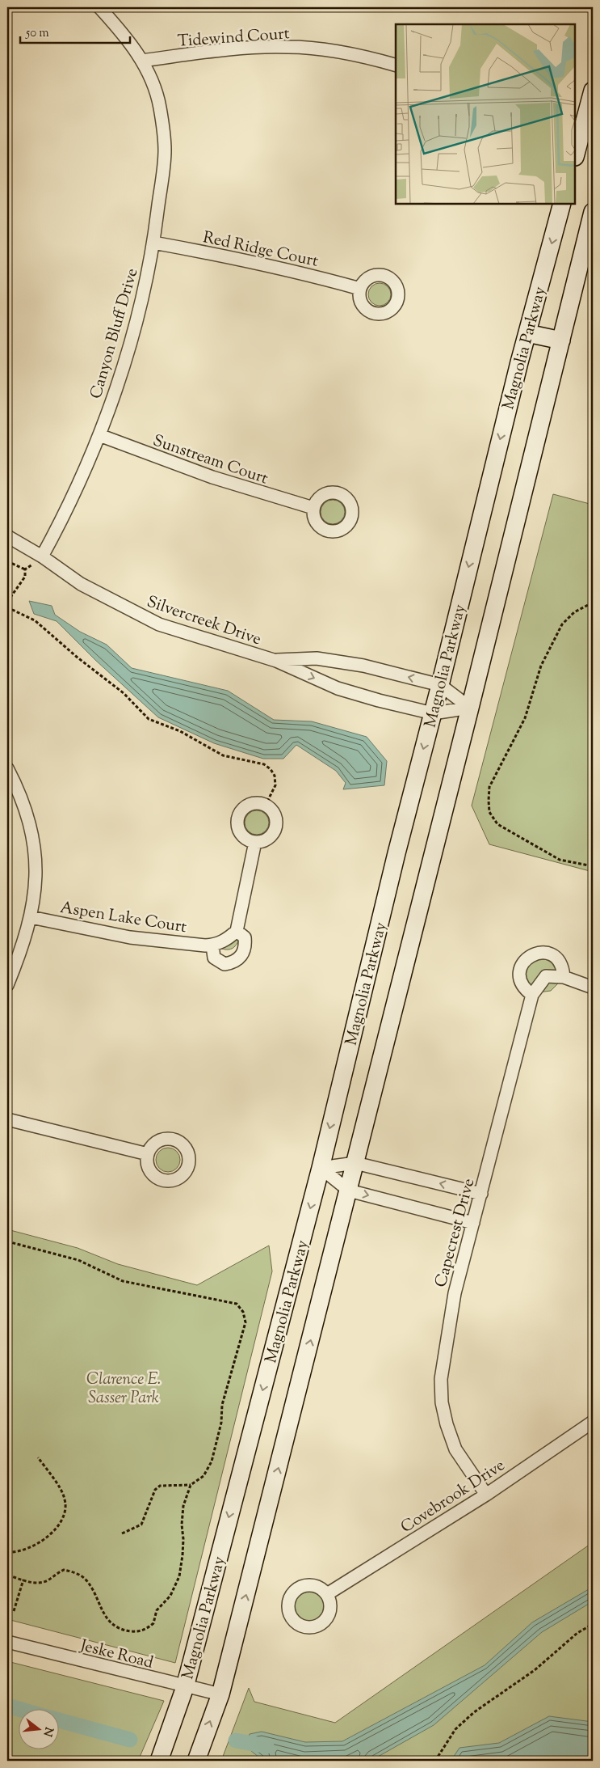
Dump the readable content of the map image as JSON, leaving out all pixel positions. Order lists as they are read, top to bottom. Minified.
{"streets":{"main road":["Magnolia Parkway"],"street":["Tidewind Court","Red Ridge Court","Canyon Bluff Drive","Sunstream Court","Silvercreek Drive","Aspen Lake Court","Capecrest Drive","Covebrook Drive","Jeske Road"]},"crossings":[["Tidewind Court","Canyon Bluff Drive"],["Red Ridge Court","Canyon Bluff Drive"],["Canyon Bluff Drive","Sunstream Court"],["Canyon Bluff Drive","Silvercreek Drive"],["Magnolia Parkway","Silvercreek Drive"],["Magnolia Parkway","Jeske Road"],["Capecrest Drive","Covebrook Drive"]],"parks":["Clarence E. Sasser Park"],"scale_bar":"50 m","north":"right"}
